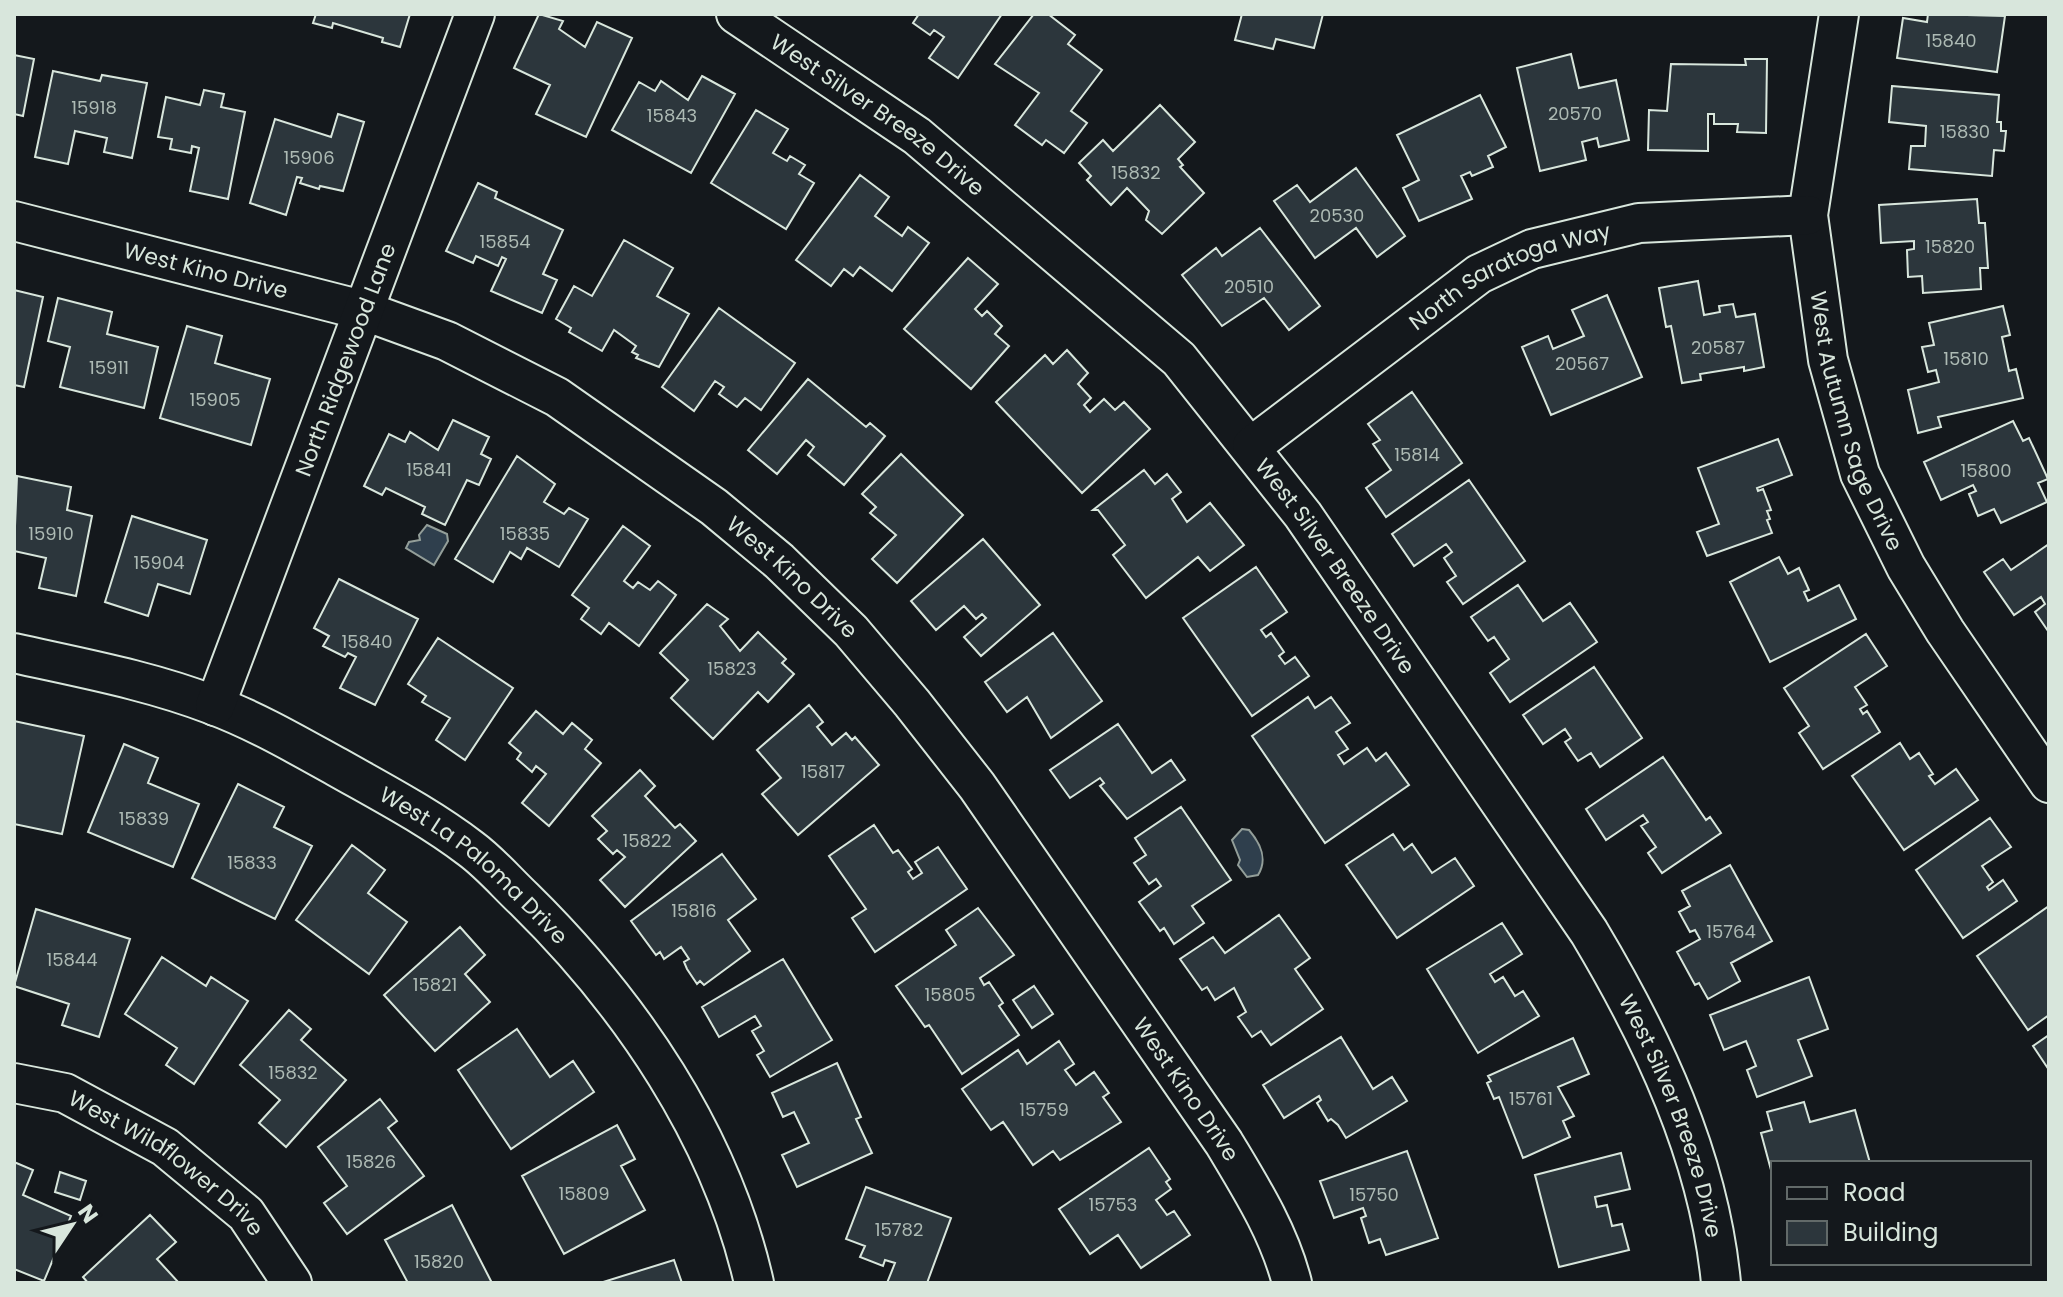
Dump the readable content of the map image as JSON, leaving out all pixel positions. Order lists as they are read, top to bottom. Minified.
{"streets":{"street":["West Silver Breeze Drive","West Kino Drive","North Saratoga Way","North Ridgewood Lane","West Autumn Sage Drive","West La Paloma Drive","West Wildflower Drive"]},"crossings":[["West Silver Breeze Drive","North Saratoga Way"],["West Kino Drive","North Ridgewood Lane"],["North Saratoga Way","West Autumn Sage Drive"],["North Ridgewood Lane","West La Paloma Drive"]],"house_numbers":["15840","15918","20570","15843","15830","15906","15832","20530","15854","15820","20510","20587","15810","20567","15911","15905","15814","15841","15800","15910","15835","15904","15840","15823","15817","15839","15822","15833","15816","15764","15844","15821","15805","15832","15761","15759","15826","15809","15750","15753","15782","15820"],"legend":["Road","Building"],"north":"top right"}
